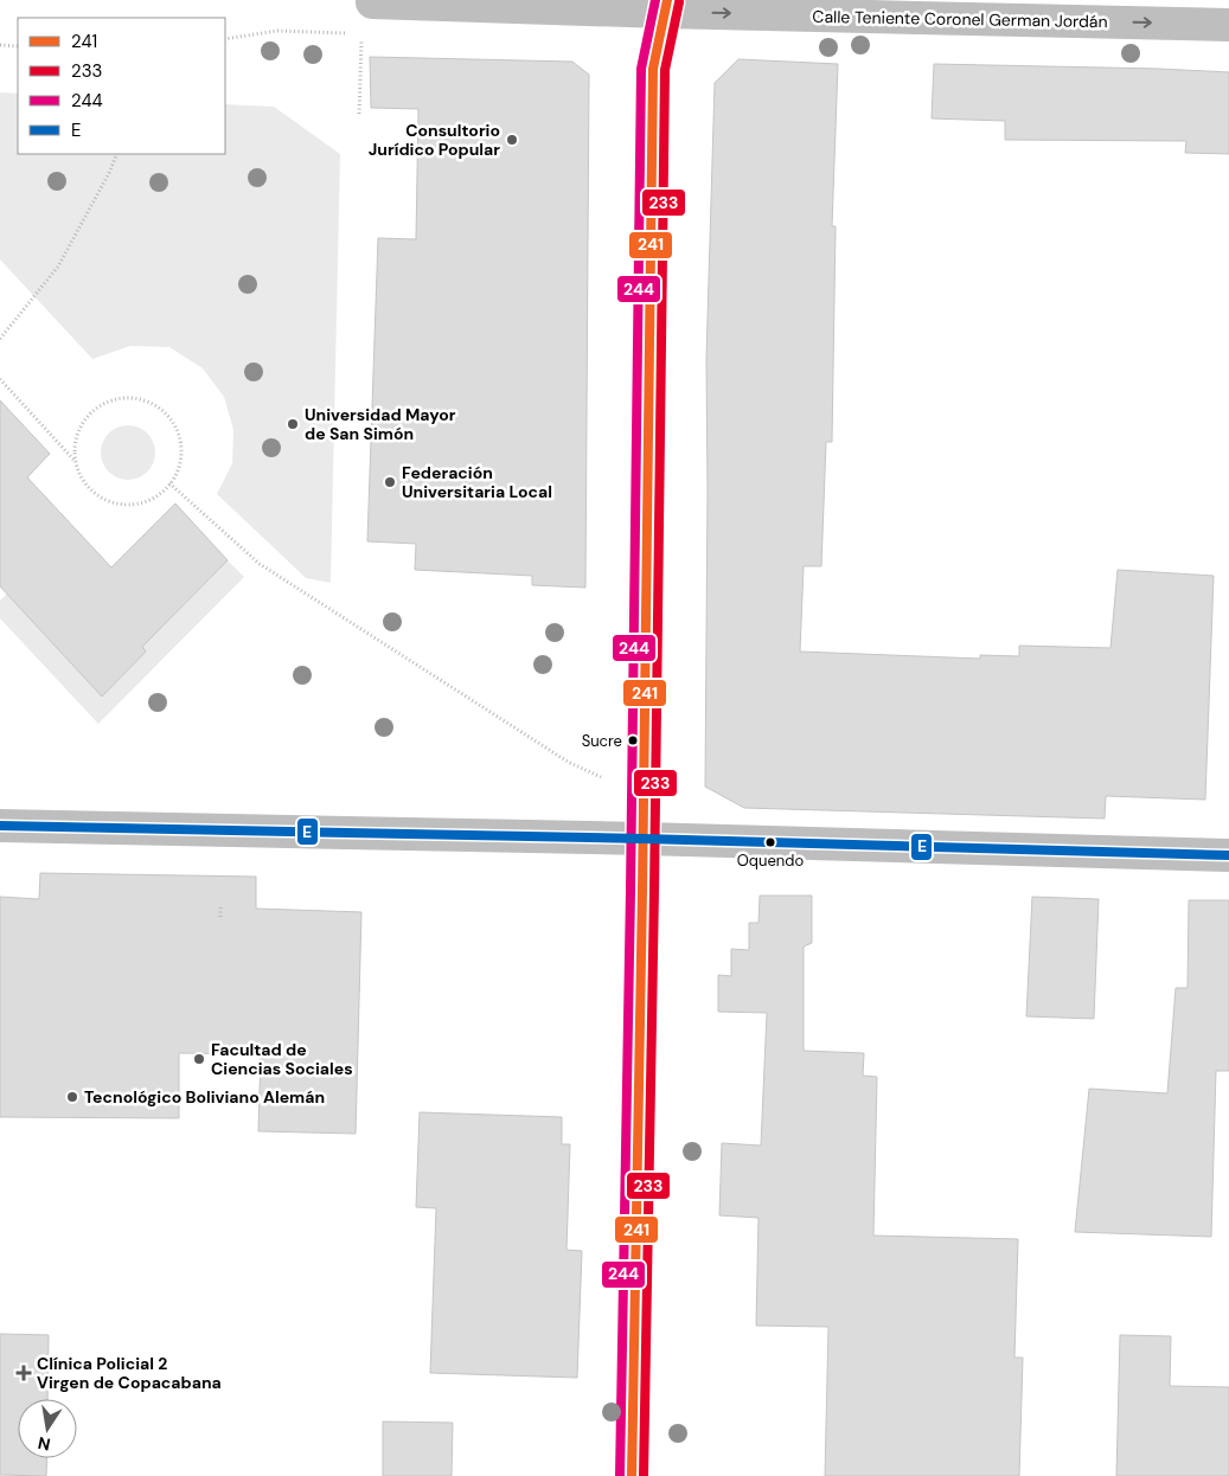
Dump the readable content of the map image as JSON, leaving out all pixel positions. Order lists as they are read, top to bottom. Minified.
{"streets":{"street":["Calle Teniente Coronel German Jordán"]},"one_way":["Calle Teniente Coronel German Jordán"],"places":{"other":["Consultorio Jurídico Popular","Universidad Mayor de San Simón","Federación Universitaria Local","Sucre","Oquendo","Facultad de Ciencias Sociales","Tecnológico Boliviano Alemán"],"health":["Clínica Policial 2 Virgen de Copacabana"]},"lines":["transit line 241","transit line 244","transit line 233","transit line E"],"legend":["241","233","244","E"],"north":"bottom"}
